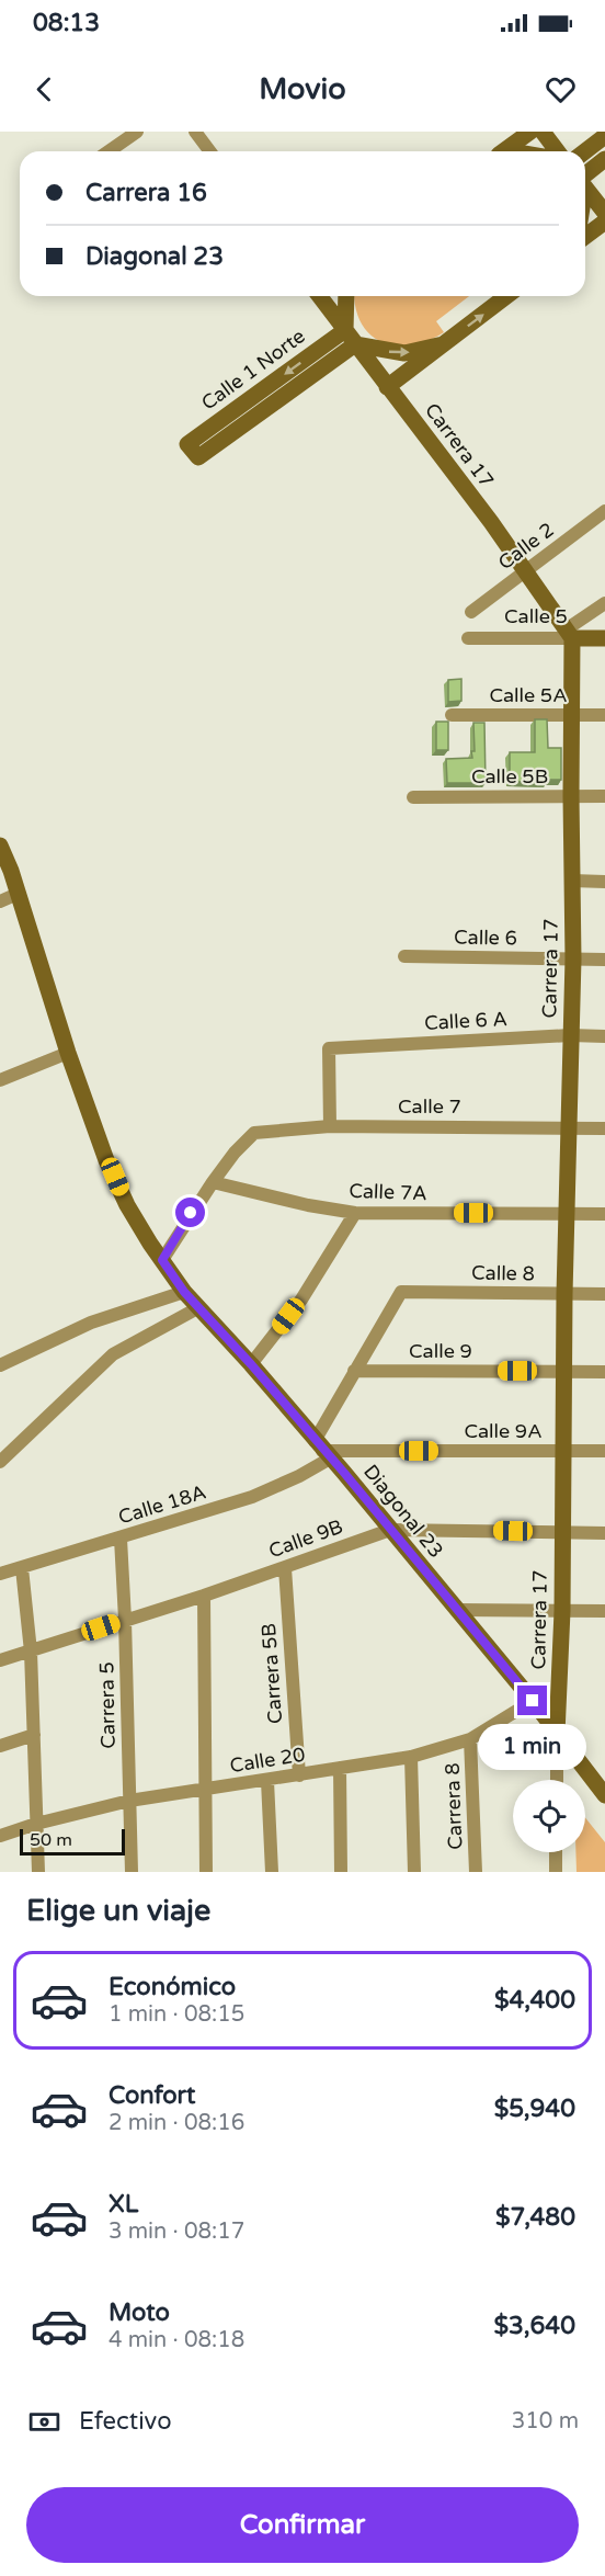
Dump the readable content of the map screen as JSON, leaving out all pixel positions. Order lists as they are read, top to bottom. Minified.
{"streets":{"street":["Carrera 17","Calle 2","Calle 5","Calle 5A","Calle 5B","Calle 6","Calle 6 A","Calle 7","Calle 7A","Calle 8","Calle 9","Calle 9A","Calle 18A","Diagonal 23","Calle 9B","Carrera 5B","Carrera 5","Calle 20","Carrera 8"]},"crossings":[["Carrera 17","Calle 2"],["Carrera 17","Calle 5"],["Carrera 17","Calle 5A"],["Carrera 17","Calle 5B"],["Carrera 17","Calle 6"],["Carrera 17","Calle 6 A"],["Carrera 17","Calle 7"],["Carrera 17","Calle 7A"],["Carrera 17","Calle 8"],["Carrera 17","Calle 9"],["Carrera 17","Calle 9A"],["Carrera 17","Diagonal 23"],["Carrera 17","Calle 9B"],["Calle 6 A","Calle 7"],["Calle 7","Calle 7A"],["Calle 8","Calle 9"],["Calle 9A","Calle 18A"],["Calle 9A","Diagonal 23"],["Calle 18A","Diagonal 23"],["Calle 18A","Carrera 5"],["Diagonal 23","Calle 9B"],["Diagonal 23","Calle 20"],["Calle 9B","Carrera 5B"],["Calle 9B","Carrera 5"],["Carrera 5B","Calle 20"],["Carrera 5","Calle 20"],["Calle 20","Carrera 8"]],"scale_bar":"50 m","page":{"status":"08:13","header":"Movio","banner":["Carrera 16","Diagonal 23"],"bubble":"1 min","scale":"50 m","heading":"Elige un viaje","list":[{"name":"Económico","note":"1 min · 08:15","value":"$4,400"},{"name":"Confort","note":"2 min · 08:16","value":"$5,940"},{"name":"XL","note":"3 min · 08:17","value":"$7,480"},{"name":"Moto","note":"4 min · 08:18","value":"$3,640"}],"pay":["Efectivo","310 m"],"buttons":"Confirmar"}}
